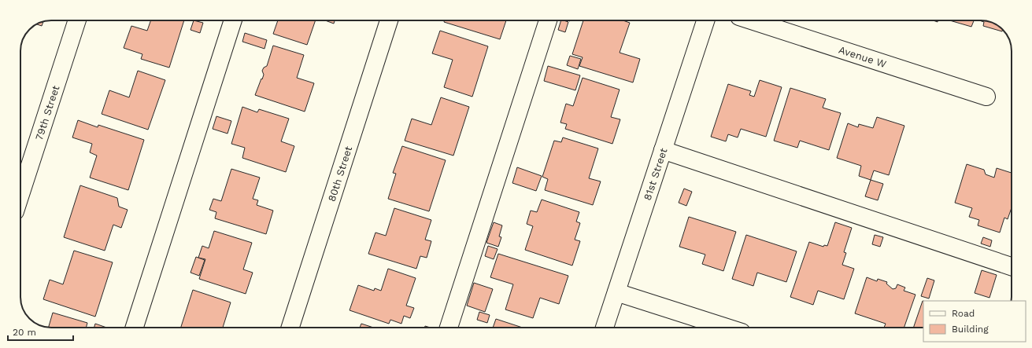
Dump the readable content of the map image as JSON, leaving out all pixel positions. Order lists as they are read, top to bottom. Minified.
{"streets":{"street":["Avenue W","79th Street","80th Street","81st Street"]},"legend":["Road","Building"],"scale_bar":"20 m"}
